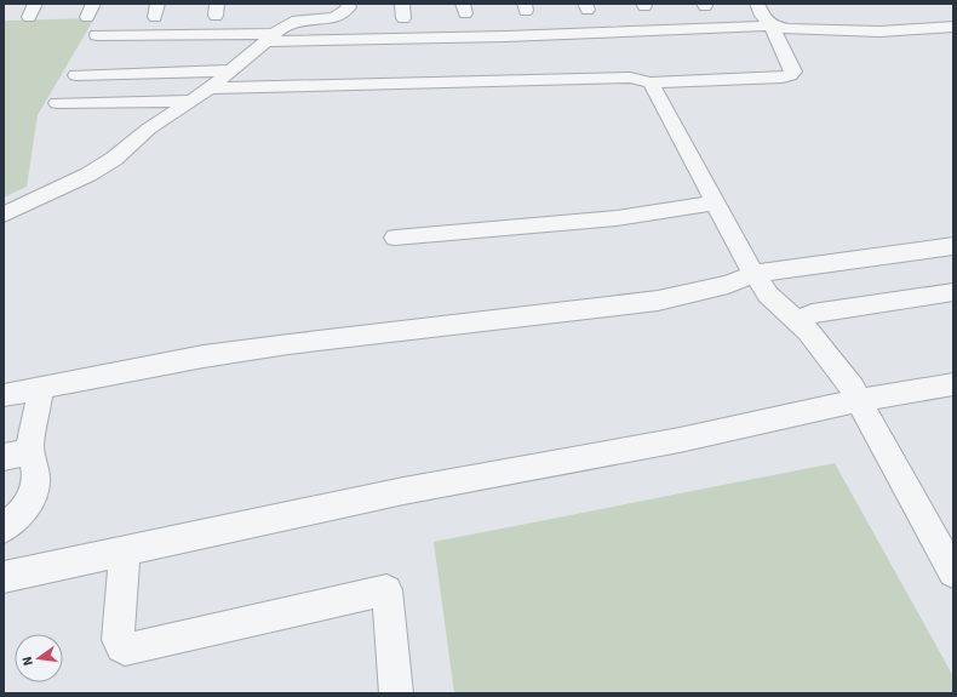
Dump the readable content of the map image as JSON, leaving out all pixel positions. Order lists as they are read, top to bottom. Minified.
{"north":"left"}
